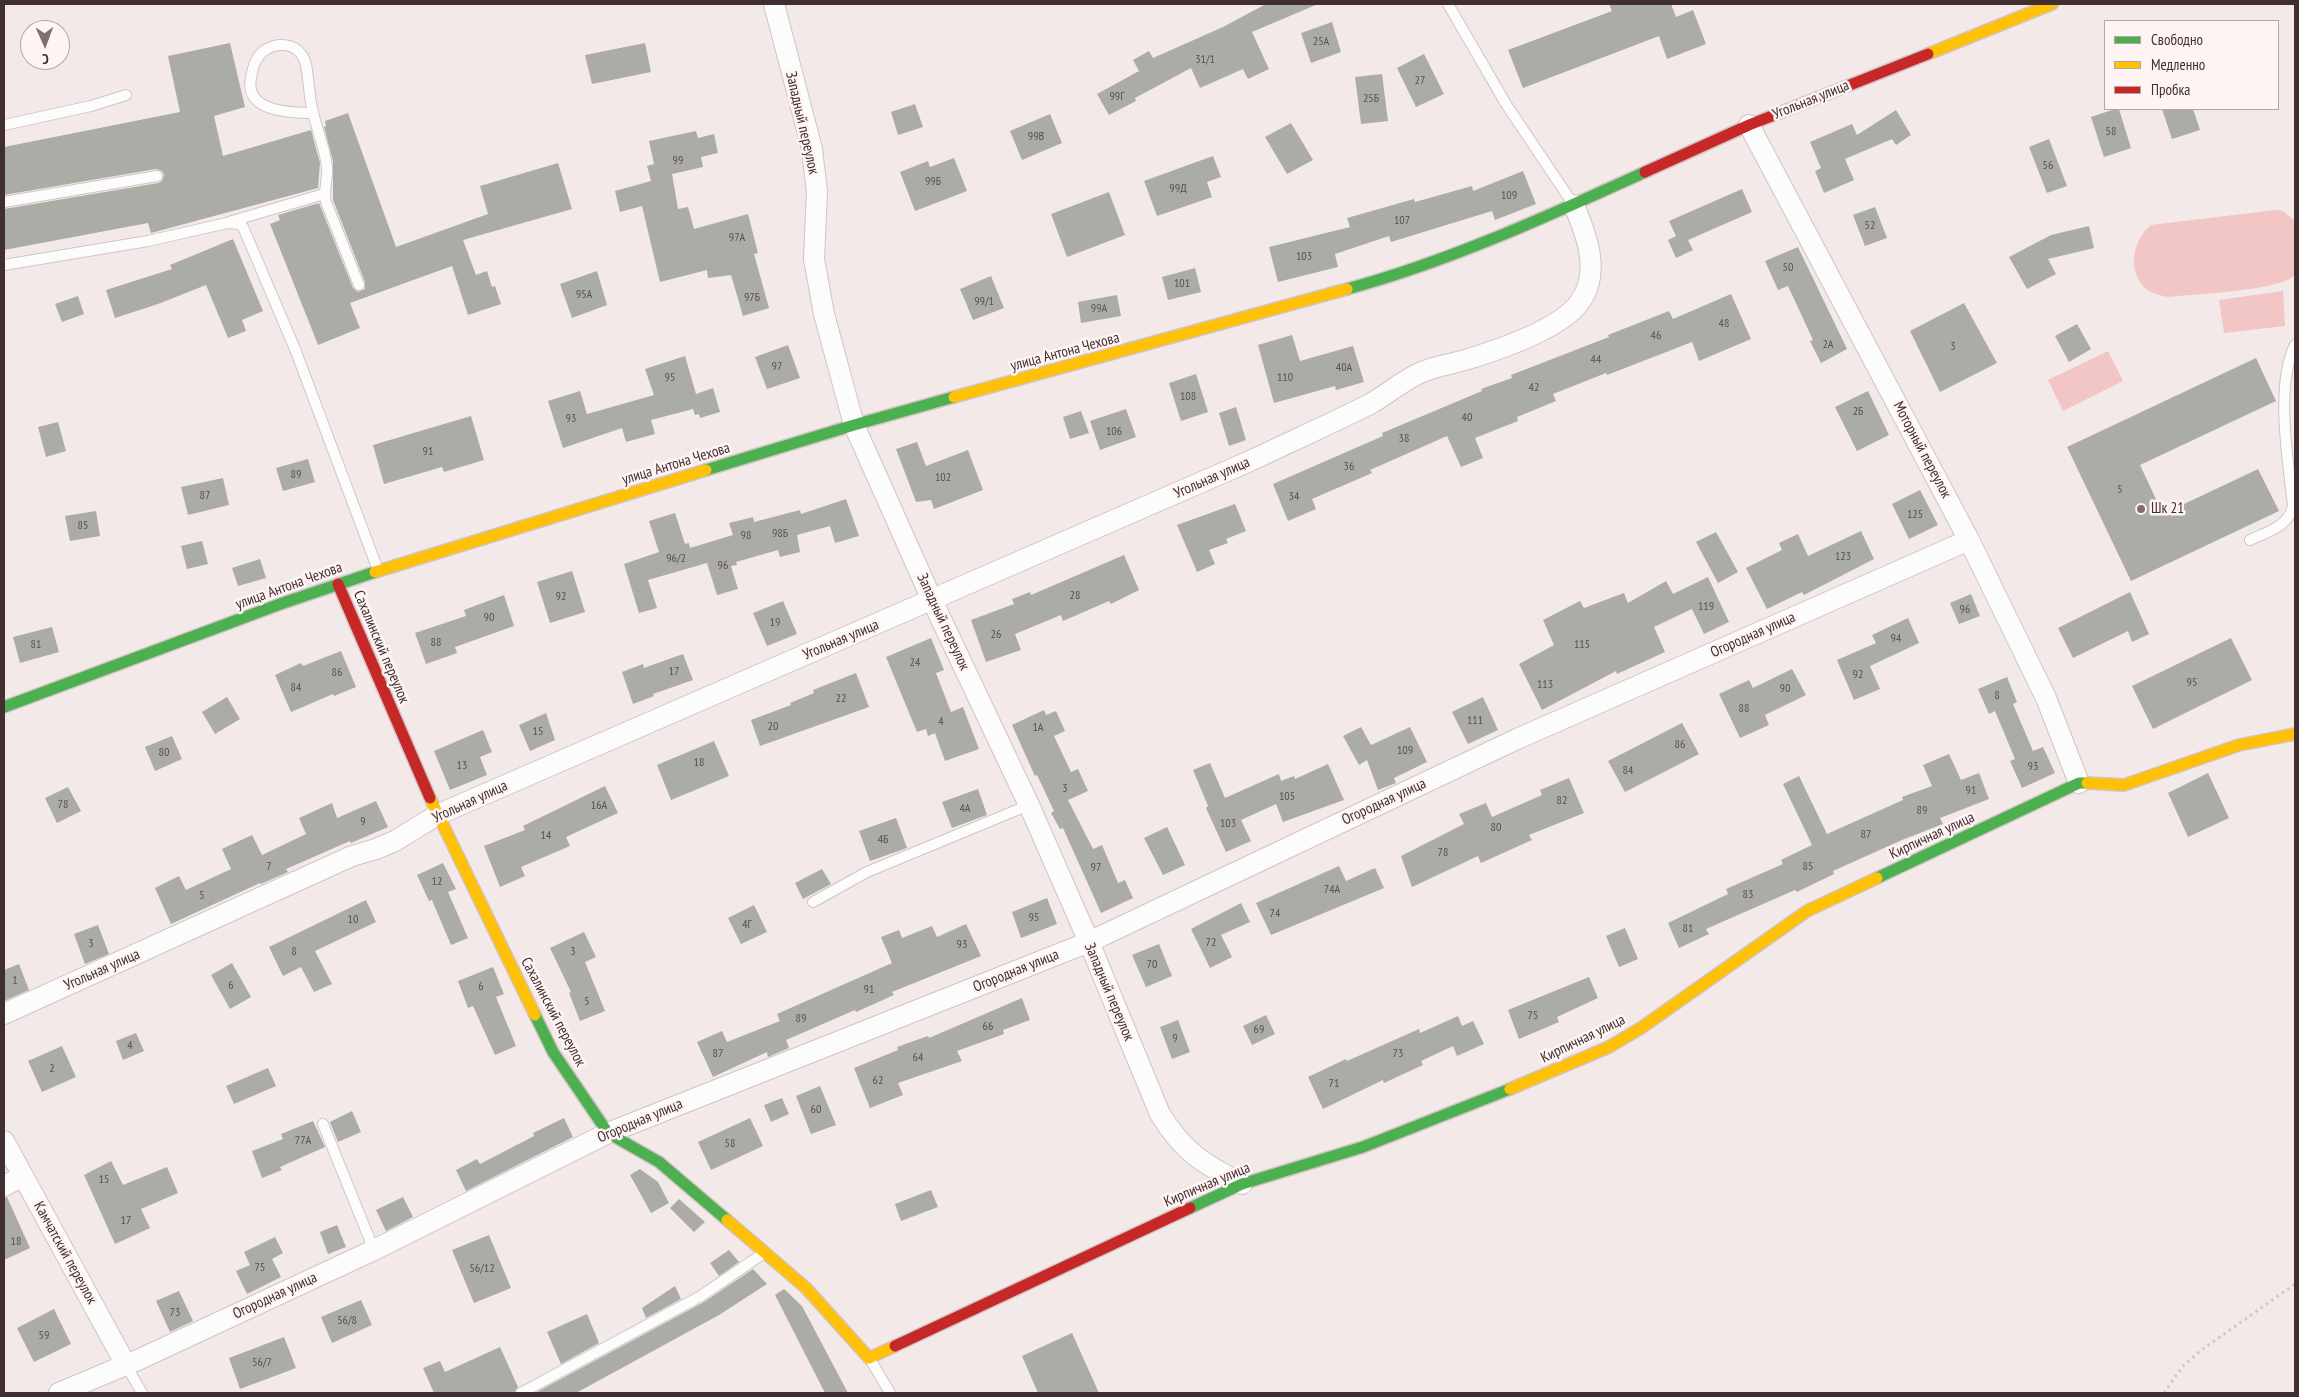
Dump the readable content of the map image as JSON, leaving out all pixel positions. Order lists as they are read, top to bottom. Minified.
{"streets":{"street":["Угольная улица","Западный переулок","улица Антона Чехова","Моторный переулок","Огородная улица","Сахалинский переулок","Кирпичная улица","Камчатский переулок"]},"crossings":[["Угольная улица","Западный переулок"],["Угольная улица","улица Антона Чехова"],["Угольная улица","Моторный переулок"],["Угольная улица","Сахалинский переулок"],["Западный переулок","улица Антона Чехова"],["Западный переулок","Огородная улица"],["Западный переулок","Кирпичная улица"],["улица Антона Чехова","Сахалинский переулок"],["Моторный переулок","Огородная улица"],["Моторный переулок","Кирпичная улица"],["Огородная улица","Сахалинский переулок"],["Огородная улица","Камчатский переулок"],["Сахалинский переулок","Кирпичная улица"]],"places":["Шк 21"],"house_numbers":["25А","31/1","27","99Г","25Б","58","99В","99","56","99Б","99Д","109","107","52","97А","103","50","101","95А","97Б","99/1","99А","48","46","2А","3","44","97","40А","95","110","42","108","2Б","40","93","106","38","91","36","89","102","5","87","34","125","85","98Б","98","123","96/2","96","28","92","119","96","90","19","26","94","88","81","115","24","17","86","92","95","113","84","90","8","22","88","111","4","20","1А","15","86","109","80","18","13","93","84","3","91","105","82","78","16А","4А","89","9","103","80","87","14","4Б","78","7","85","97","12","74А","83","5","74","95","10","4Г","81","72","3","93","8","3","70","1","6","6","91","5","75","89","66","69","9","4","87","73","64","2","62","71","60","77А","58","15","17","18","75","56/12","73","56/8","59","56/7"],"legend":["Свободно","Медленно","Пробка"],"north":"bottom"}
